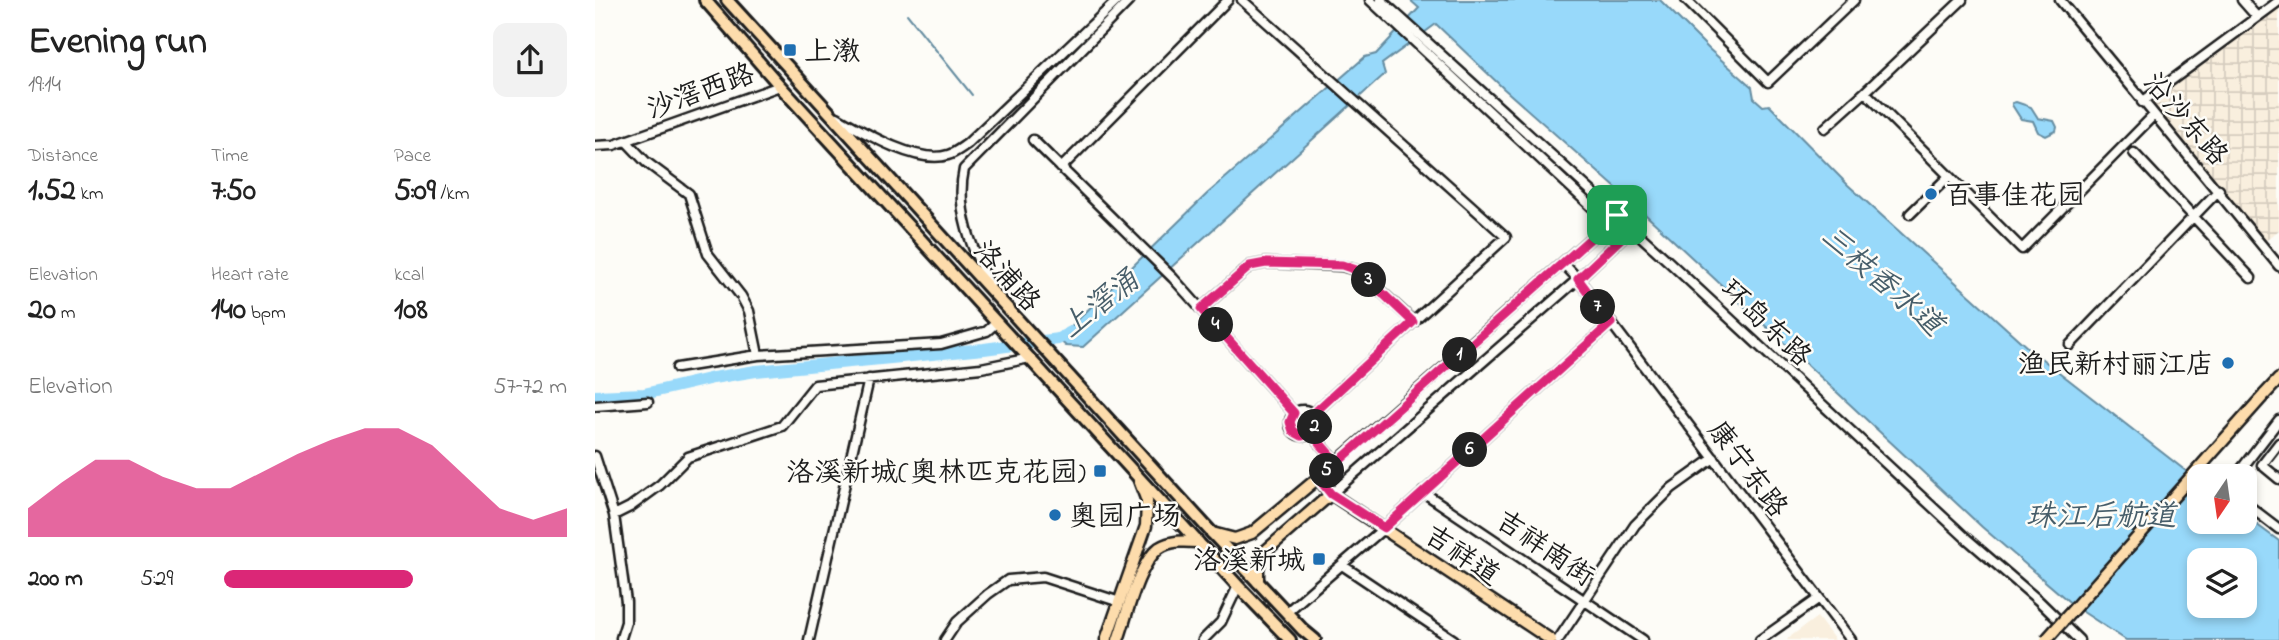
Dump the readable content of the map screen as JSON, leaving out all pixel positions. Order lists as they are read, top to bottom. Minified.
{"streets":{"highway":["洛浦路"],"main road":["吉祥道"],"street":["沙滘西路","沿沙东路","环岛东路","康宁东路","吉祥南街"]},"crossings":[["沙滘西路","洛浦路"]],"water":["三枝香水道","上滘涌","珠江后航道"],"places":{"transit":["上漖","洛溪新城(奥林匹克花园)","洛溪新城"],"other":["百事佳花园","渔民新村丽江店","奥园广场"]},"north":"bottom","page":{"heading":["Evening run","19:14"],"stats":[["Distance","1.52 km"],["Time","7:50"],["Pace","5:09 /km"],["Elevation","20 m"],["Heart rate","140 bpm"],["kcal","108"]],"pins":["3","7","4","1","2","6","5"],"chart":["Elevation","57–72 m"],"list":[{"name":"200 m","note":"5:29"}]}}
